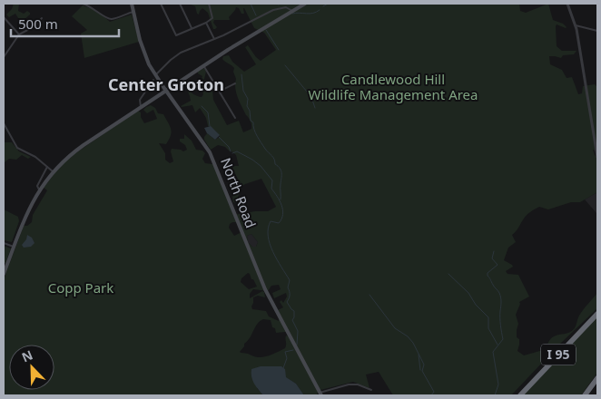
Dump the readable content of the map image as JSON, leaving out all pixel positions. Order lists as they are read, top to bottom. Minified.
{"streets":{"highway":["I 95"],"main road":["North Road"]},"districts":["Center Groton"],"parks":["Candlewood Hill Wildlife Management Area","Copp Park"],"scale_bar":"500 m","north":"top left"}
